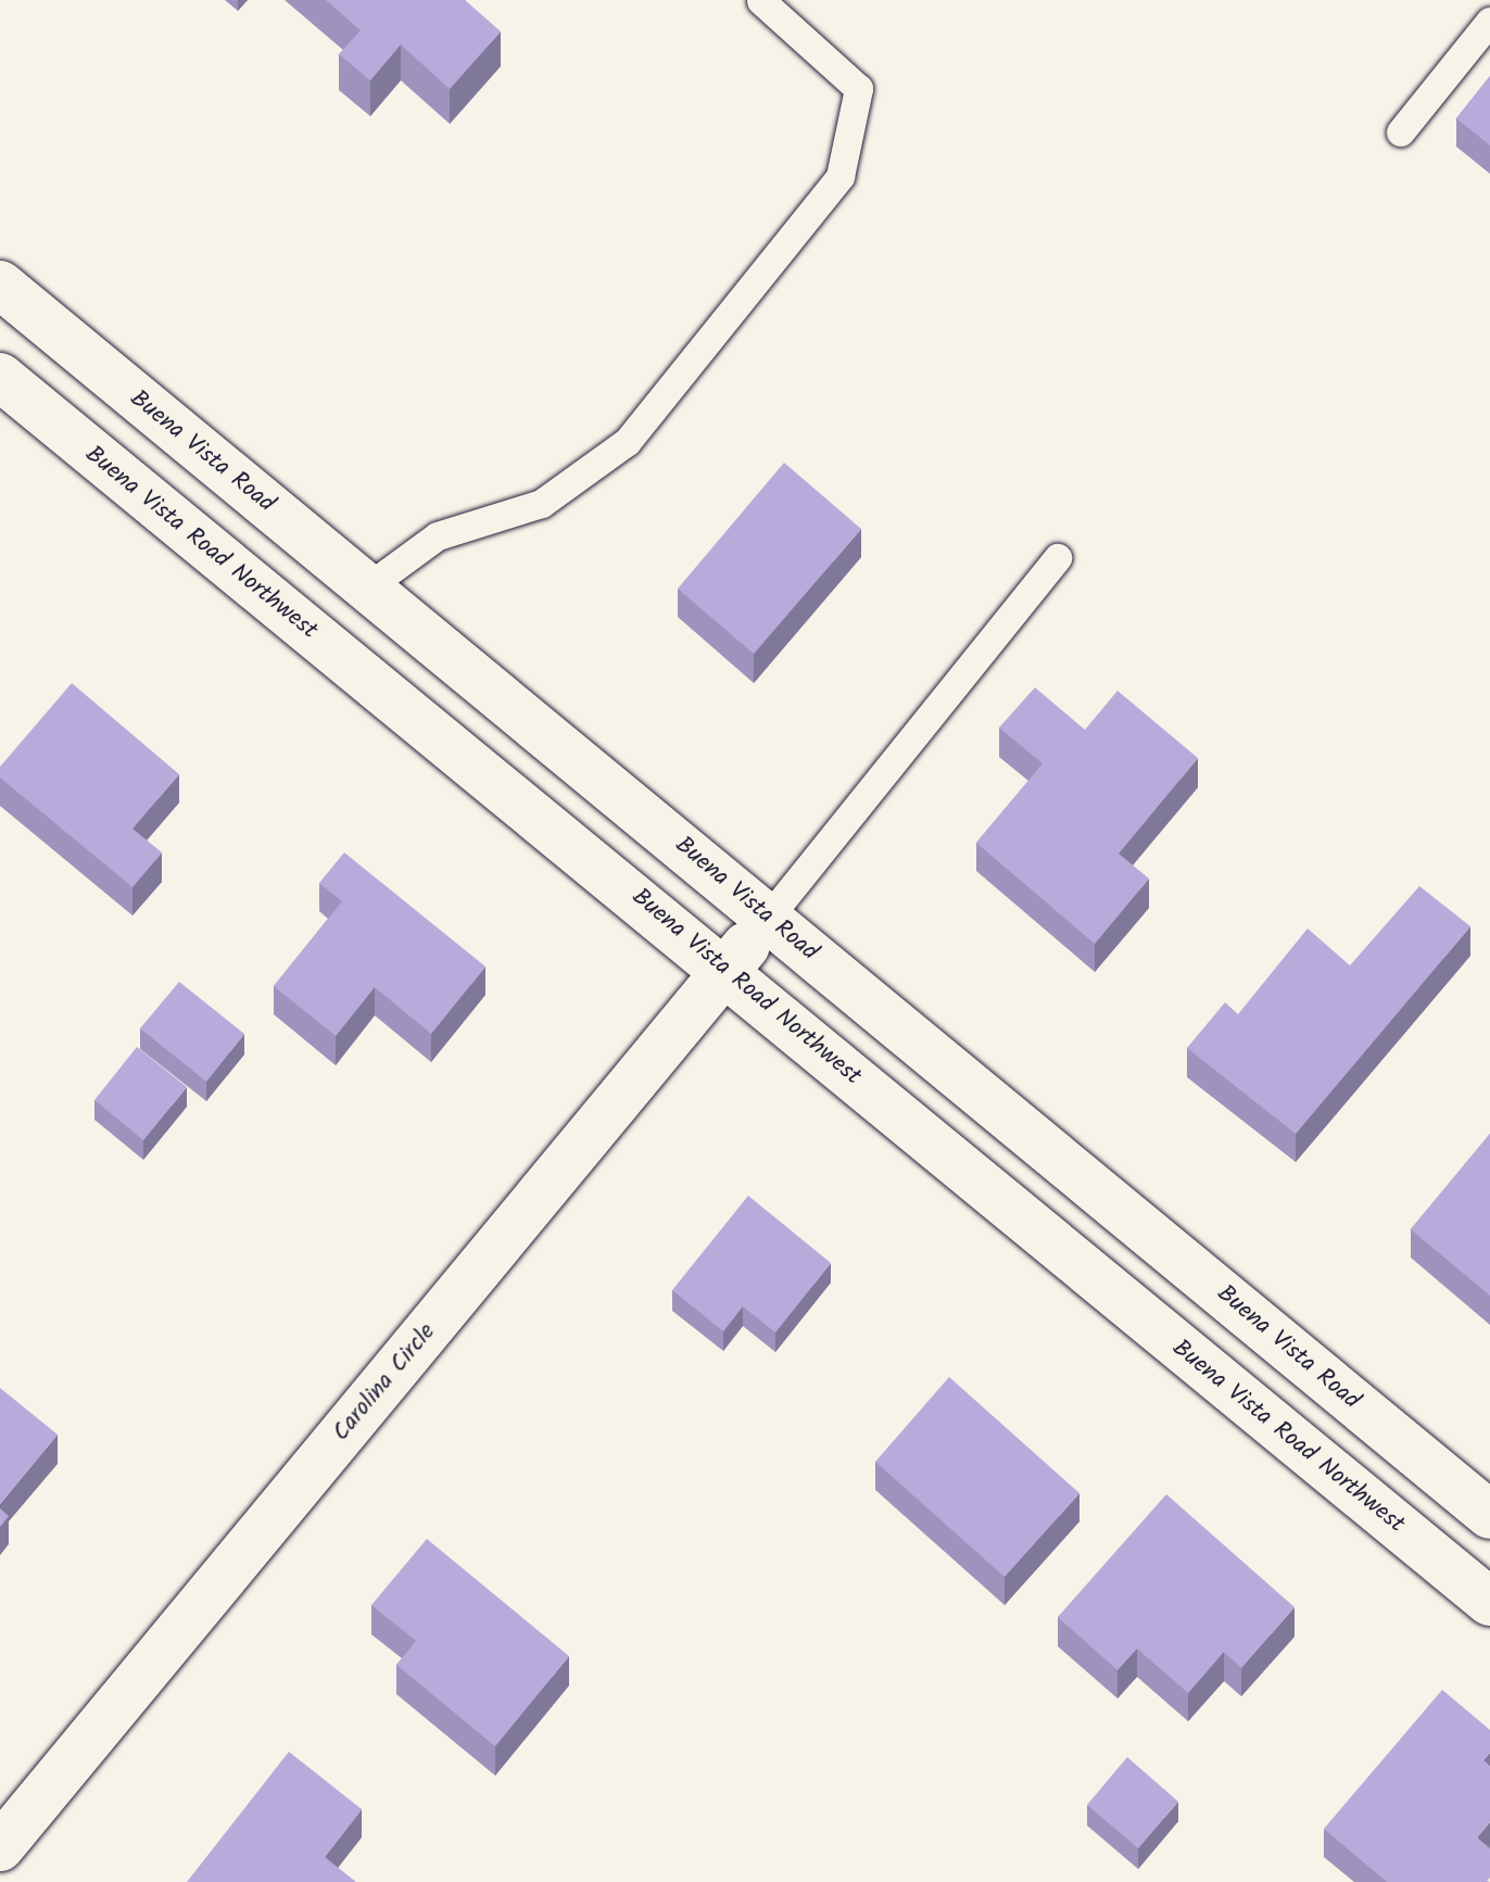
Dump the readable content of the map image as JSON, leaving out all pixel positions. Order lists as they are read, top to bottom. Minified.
{"streets":{"street":["Buena Vista Road","Buena Vista Road Northwest","Carolina Circle"]},"crossings":[["Buena Vista Road","Carolina Circle"],["Buena Vista Road Northwest","Carolina Circle"]]}
